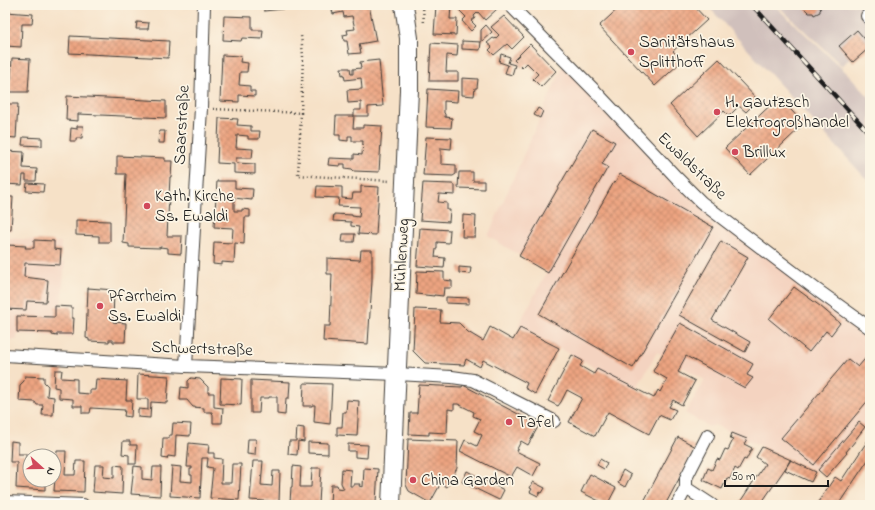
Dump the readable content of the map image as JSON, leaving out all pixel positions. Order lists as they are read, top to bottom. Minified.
{"streets":{"main road":["Mühlenweg"],"street":["Saarstraße","Ewaldstraße","Schwertstraße"]},"crossings":[["Saarstraße","Schwertstraße"],["Mühlenweg","Schwertstraße"]],"places":["Sanitätshaus Splitthoff","H. Gautzsch Elektrogroßhandel","Brillux","Kath. Kirche Ss. Ewaldi","Pfarrheim Ss. Ewaldi","Tafel","China Garden"],"scale_bar":"50 m","north":"right"}
